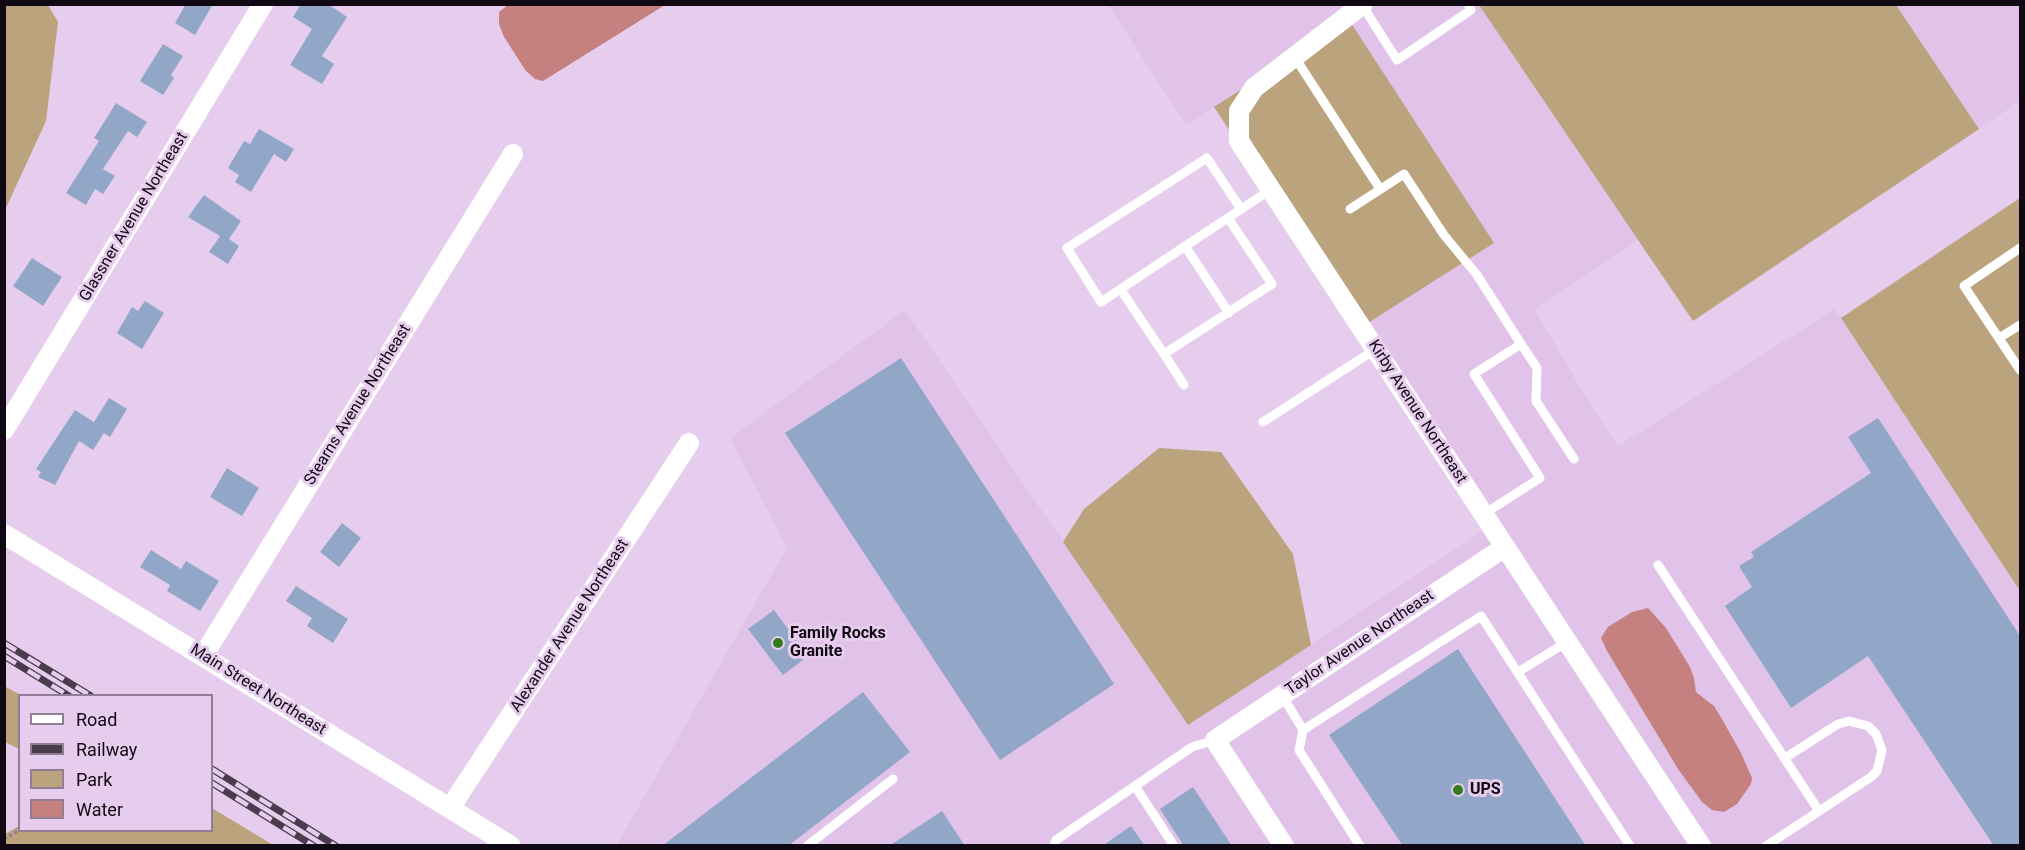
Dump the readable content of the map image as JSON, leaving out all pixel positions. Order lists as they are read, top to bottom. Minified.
{"streets":{"street":["Glassner Avenue Northeast","Stearns Avenue Northeast","Kirby Avenue Northeast","Alexander Avenue Northeast","Taylor Avenue Northeast","Main Street Northeast"]},"crossings":[["Stearns Avenue Northeast","Main Street Northeast"],["Kirby Avenue Northeast","Taylor Avenue Northeast"],["Alexander Avenue Northeast","Main Street Northeast"]],"places":["Family Rocks Granite","UPS"],"legend":["Road","Railway","Park","Water"]}
